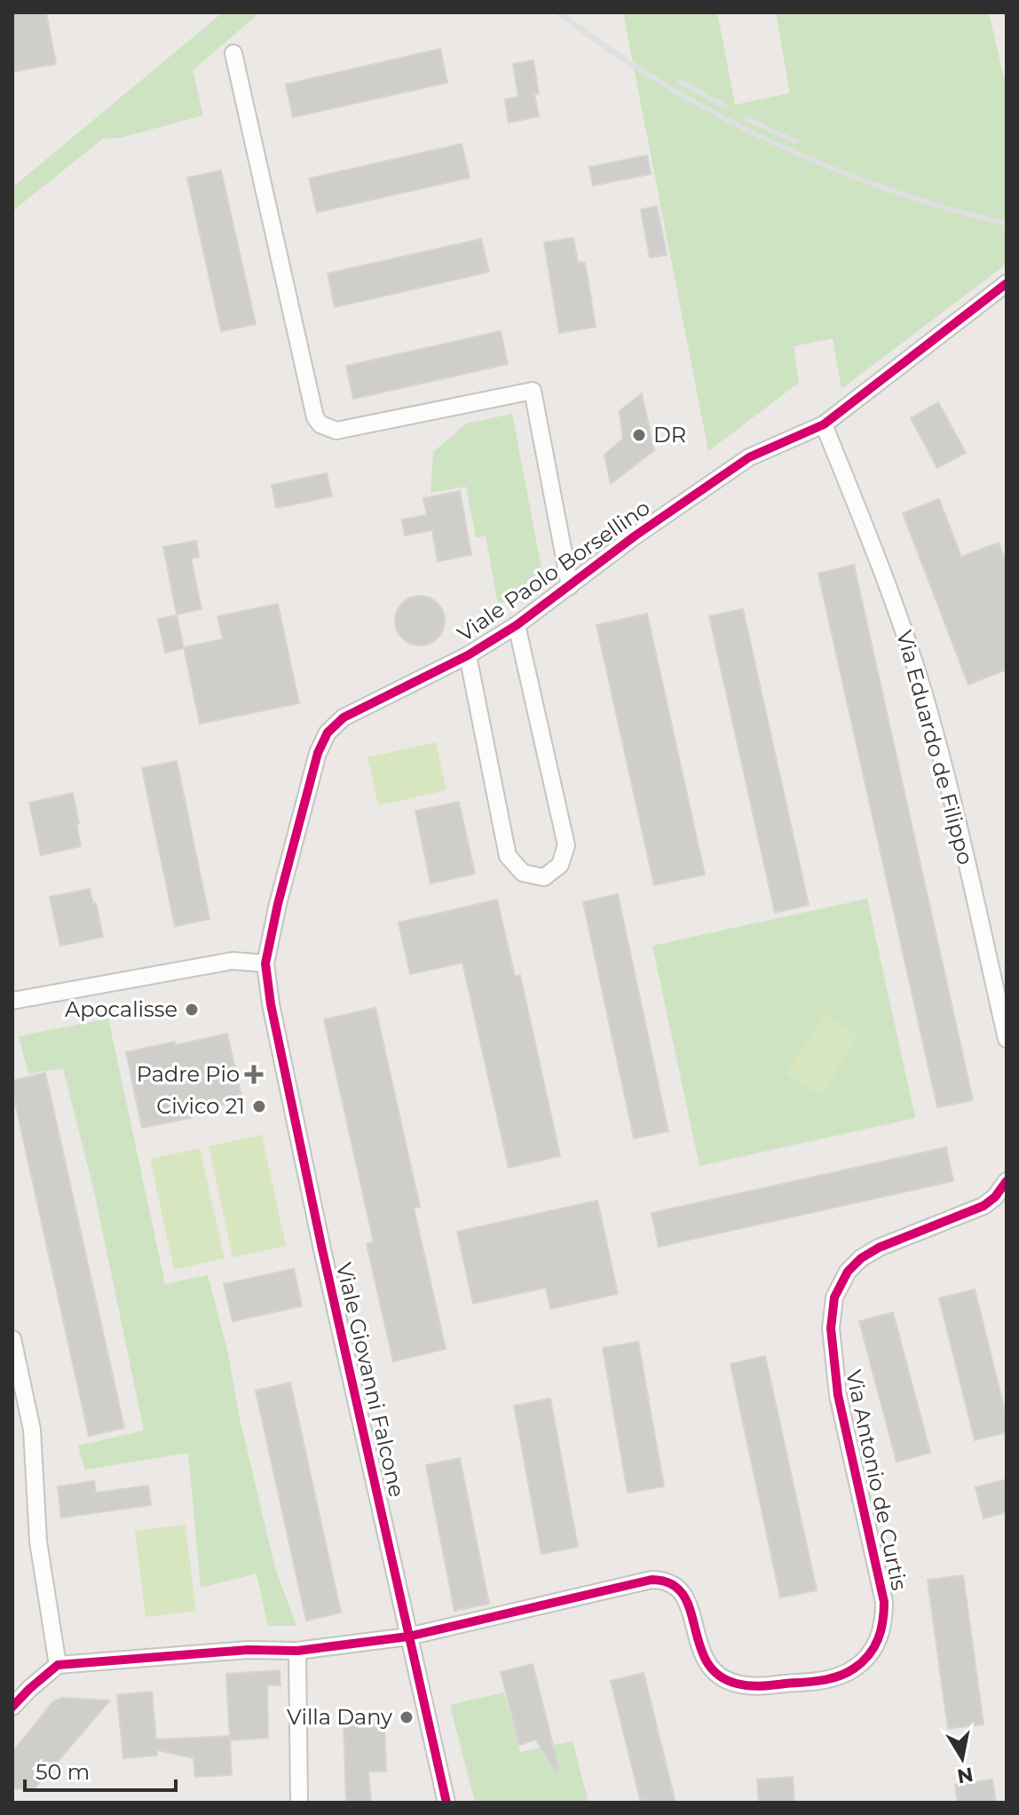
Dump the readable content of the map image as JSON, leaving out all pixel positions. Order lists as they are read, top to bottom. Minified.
{"streets":{"street":["Viale Paolo Borsellino","Via Eduardo de Filippo","Viale Giovanni Falcone","Via Antonio de Curtis"]},"crossings":[["Viale Paolo Borsellino","Via Eduardo de Filippo"],["Viale Paolo Borsellino","Viale Giovanni Falcone"],["Viale Giovanni Falcone","Via Antonio de Curtis"]],"places":{"other":["DR","Apocalisse","Civico 21","Villa Dany"],"health":["Padre Pio"]},"scale_bar":"50 m","north":"bottom"}
